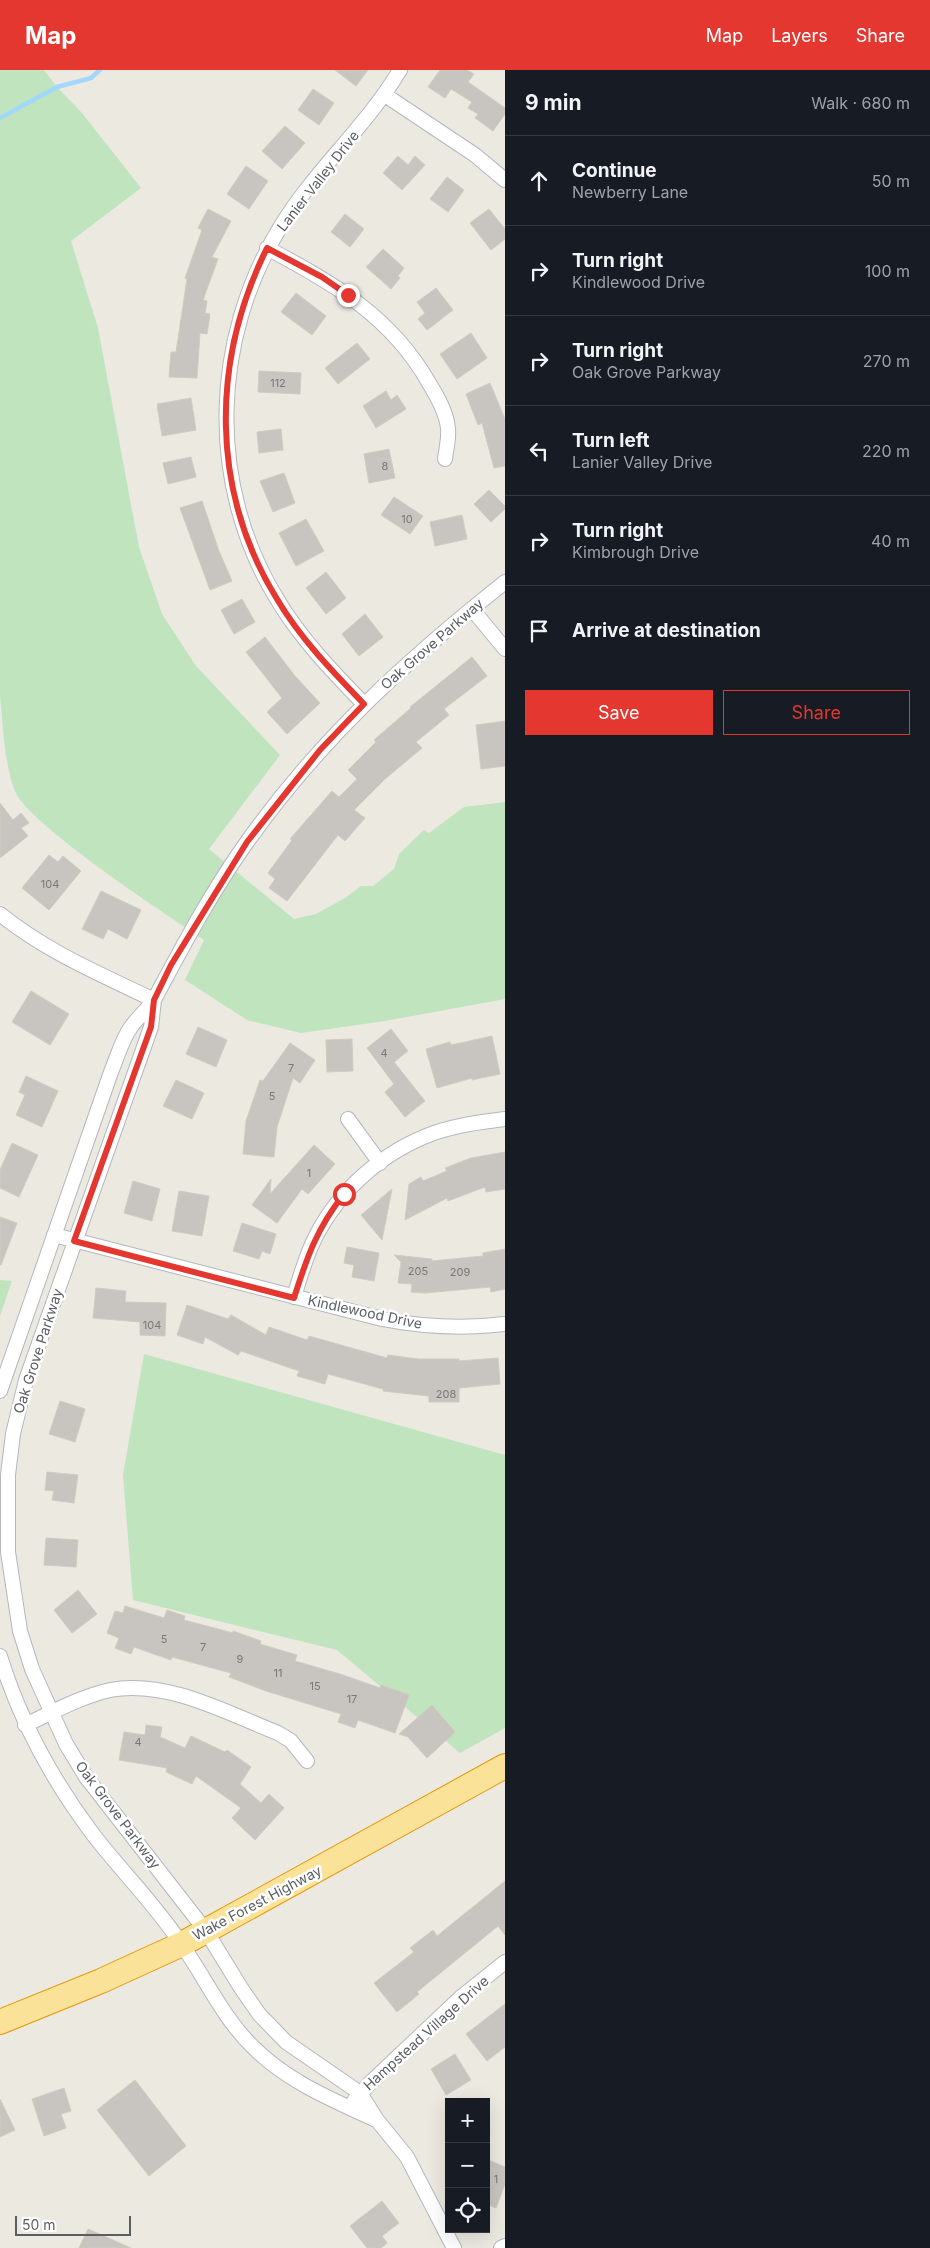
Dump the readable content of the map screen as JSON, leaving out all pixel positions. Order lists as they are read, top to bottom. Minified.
{"streets":{"highway":["Wake Forest Highway"],"street":["Lanier Valley Drive","Oak Grove Parkway","Kindlewood Drive","Hampstead Village Drive"]},"crossings":[["Lanier Valley Drive","Oak Grove Parkway"],["Oak Grove Parkway","Kindlewood Drive"],["Oak Grove Parkway","Wake Forest Highway"],["Oak Grove Parkway","Hampstead Village Drive"]],"house_numbers":["112","8","10","104","4","7","5","1","205","209","104","208","5","7","9","11","15","17","4","1"],"scale_bar":"50 m","page":{"header":"Map","nav":["Map","Layers","Share"],"heading":["9 min","Walk · 680 m"],"list":[["Continue","Newberry Lane","50 m"],["Turn right","Kindlewood Drive","100 m"],["Turn right","Oak Grove Parkway","270 m"],["Turn left","Lanier Valley Drive","220 m"],["Turn right","Kimbrough Drive","40 m"],"Arrive at destination"],"buttons":["Save","Share"],"map_buttons":["+","−"],"scale":"50 m"}}
